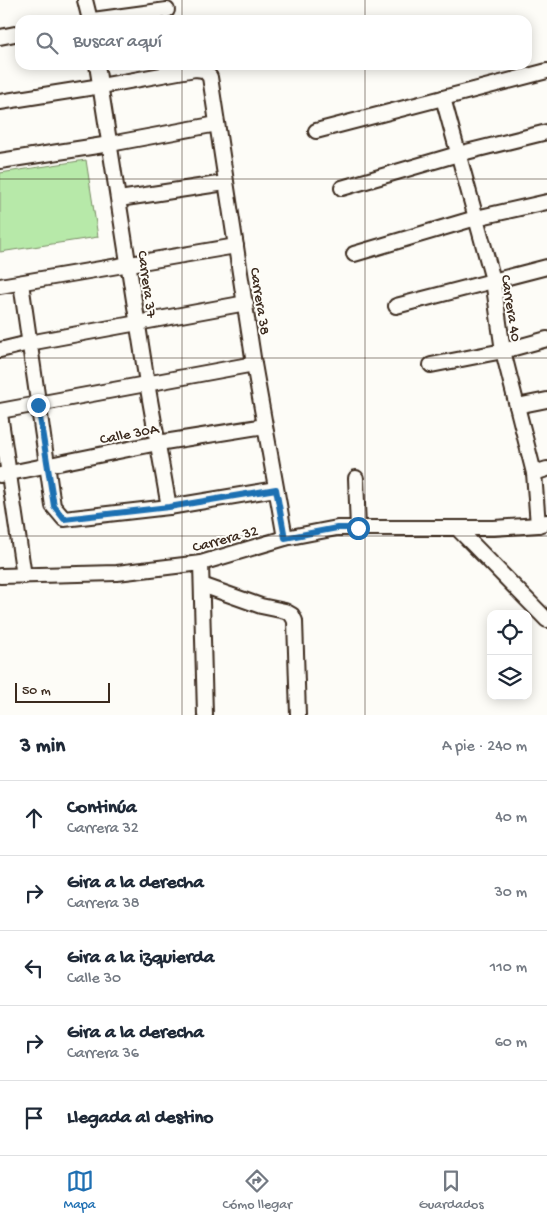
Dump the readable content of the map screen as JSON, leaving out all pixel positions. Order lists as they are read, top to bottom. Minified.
{"streets":{"street":["Carrera 37","Carrera 38","Carrera 40","Calle 30A","Carrera 32"]},"crossings":[["Carrera 37","Carrera 38"],["Carrera 37","Calle 30A"],["Carrera 38","Calle 30A"],["Carrera 38","Carrera 32"],["Carrera 40","Carrera 32"]],"scale_bar":"50 m","page":{"search":"Buscar aquí","scale":"50 m","heading":["3 min","A pie · 240 m"],"list":[["Continúa","Carrera 32","40 m"],["Gira a la derecha","Carrera 38","30 m"],["Gira a la izquierda","Calle 30","110 m"],["Gira a la derecha","Carrera 36","60 m"],"Llegada al destino"],"nav":["Mapa","Cómo llegar","Guardados"]}}
